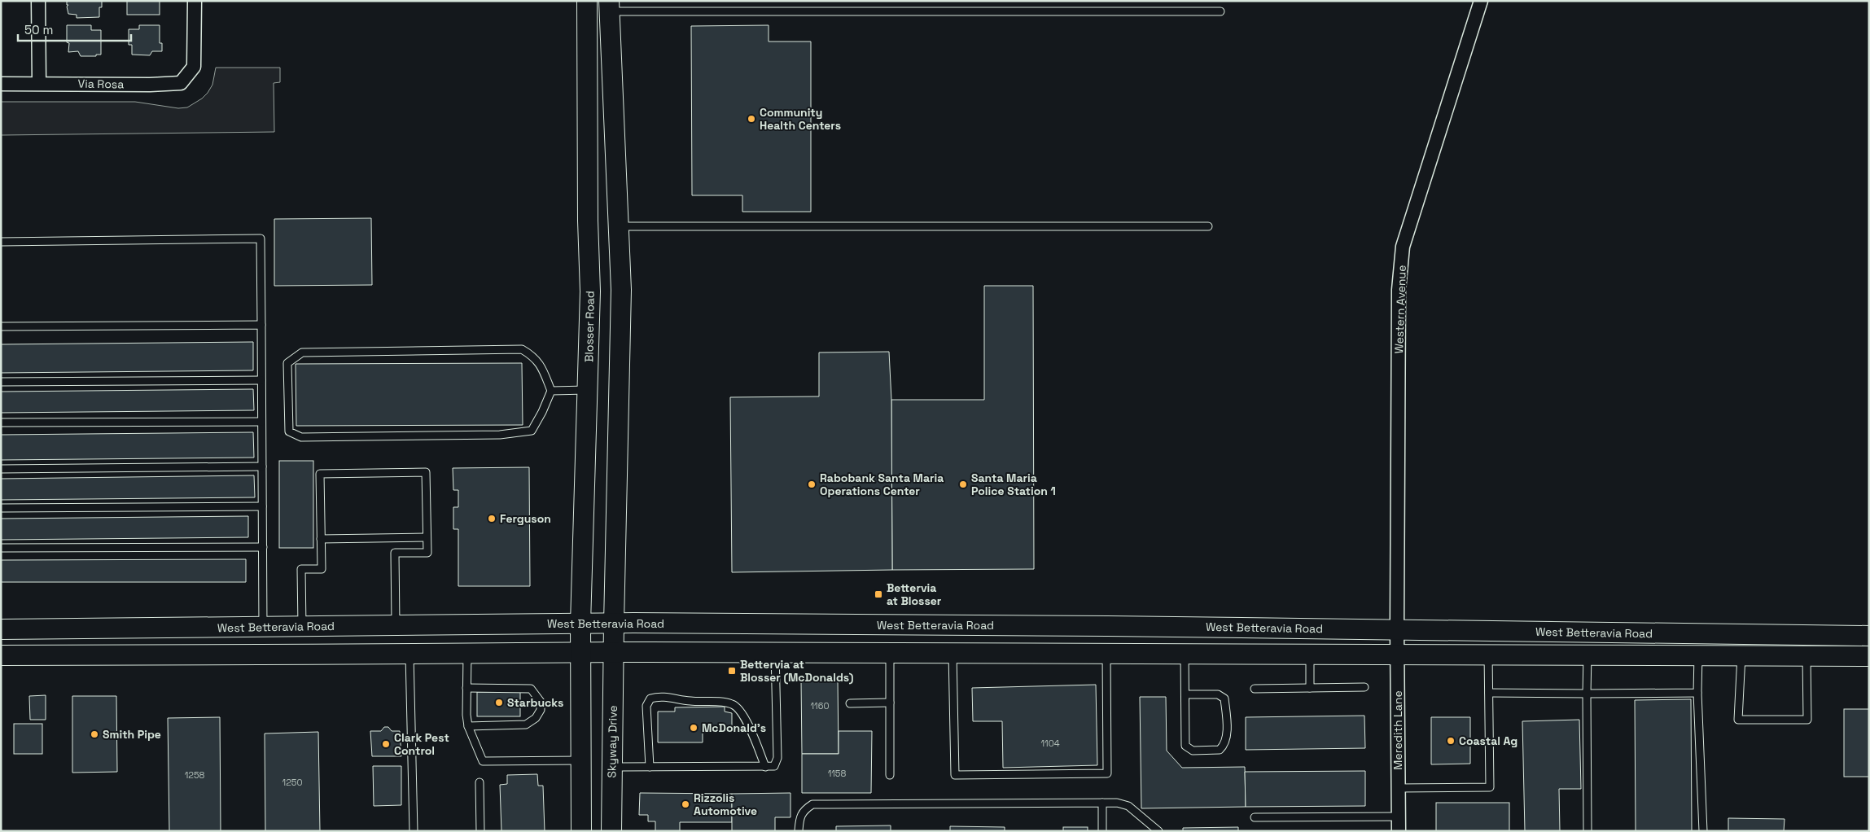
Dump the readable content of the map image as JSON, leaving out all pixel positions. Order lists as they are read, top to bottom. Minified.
{"streets":{"main road":["Blosser Road","West Betteravia Road","Skyway Drive"],"street":["Via Rosa","Western Avenue","Meredith Lane"]},"crossings":[["Western Avenue","West Betteravia Road"],["Western Avenue","Meredith Lane"],["Blosser Road","West Betteravia Road"],["West Betteravia Road","Meredith Lane"],["West Betteravia Road","Skyway Drive"]],"places":{"other":["Community Health Centers","Rabobank Santa Maria Operations Center","Santa Maria Police Station 1","Ferguson","Starbucks","McDonald's","Smith Pipe","Coastal Ag","Clark Pest Control","Rizzolis Automotive"],"transit":["Bettervia at Blosser","Bettervia at Blosser (McDonalds)"]},"house_numbers":["1160","1104","1158","1258","1250"],"scale_bar":"50 m"}
